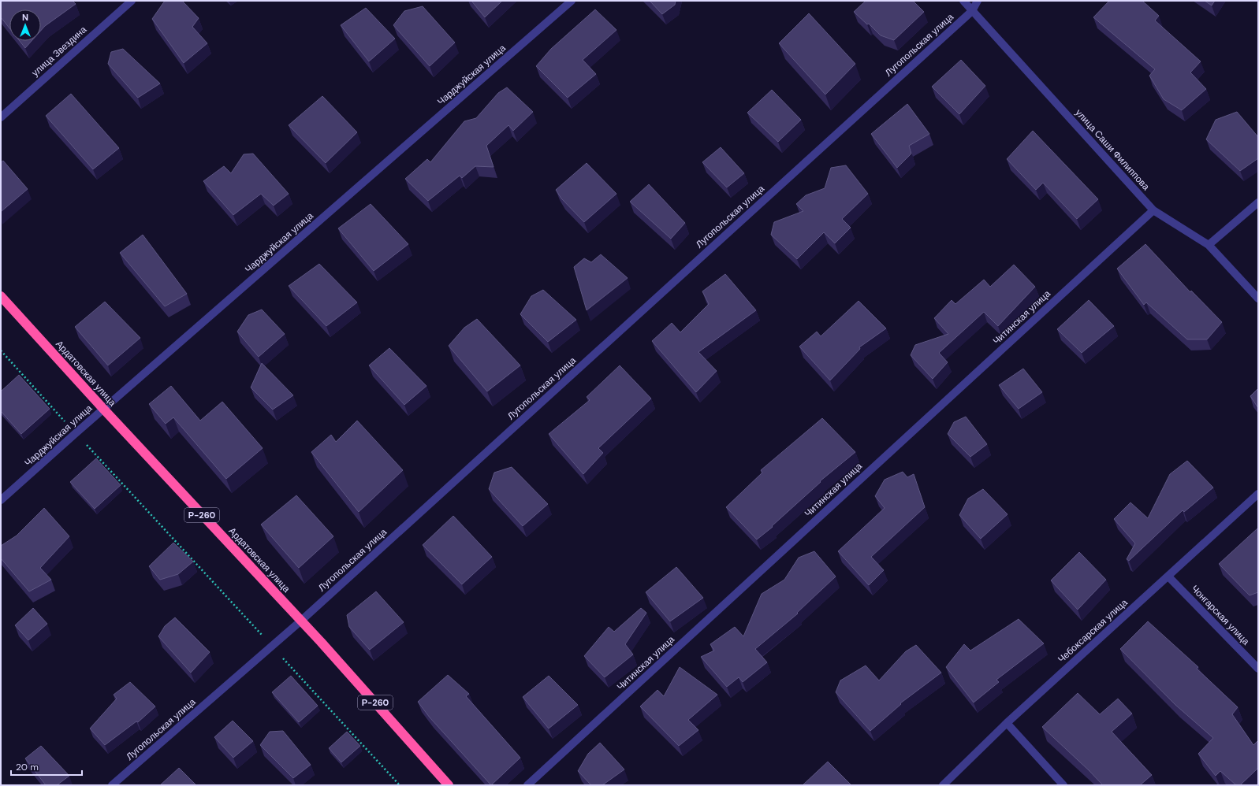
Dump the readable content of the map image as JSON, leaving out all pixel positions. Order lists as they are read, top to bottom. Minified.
{"streets":{"highway":["Ардатовская улица","Р-260"],"street":["Лугопольская улица","улица Звездина","Чарджуйская улица","улица Саши Филиппова","Читинская улица","Чонгарская улица","Чебоксарская улица"]},"crossings":[["Лугопольская улица","улица Саши Филиппова"],["Лугопольская улица","Ардатовская улица"],["Чарджуйская улица","Ардатовская улица"],["улица Саши Филиппова","Читинская улица"],["Чонгарская улица","Чебоксарская улица"]],"scale_bar":"20 m","north":"top"}
